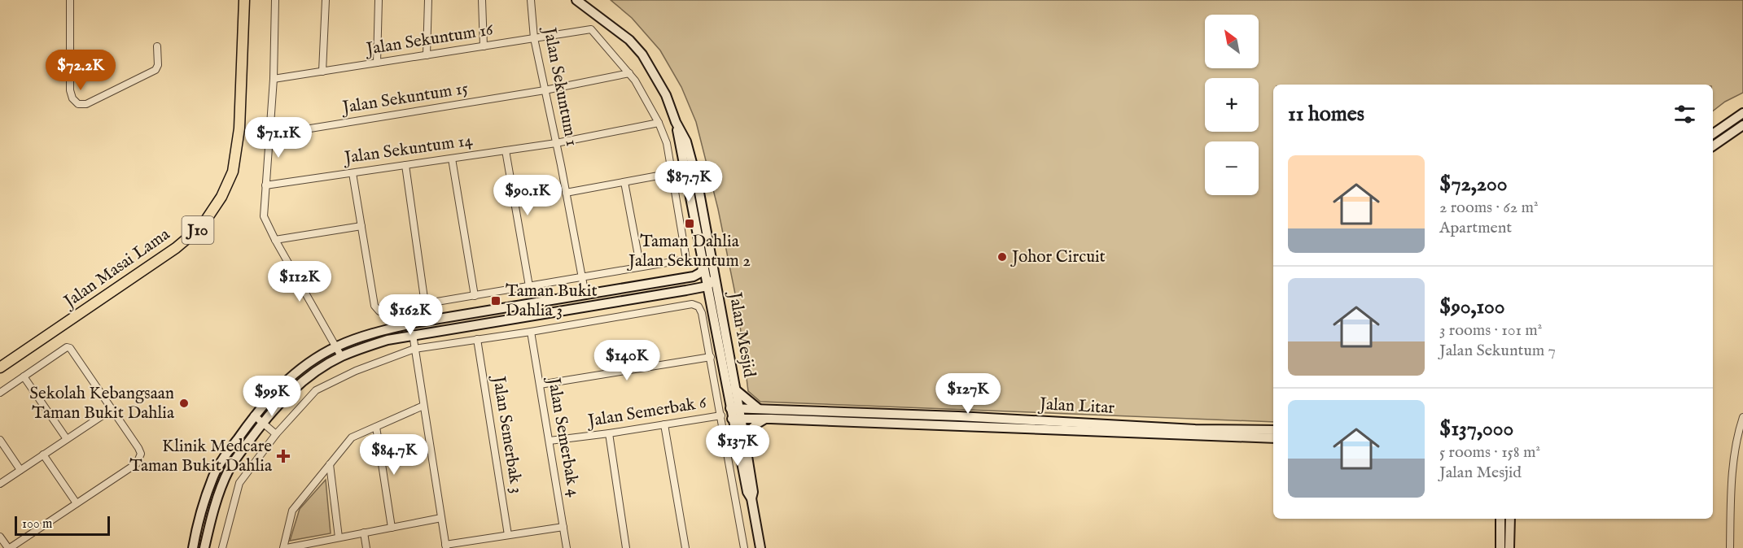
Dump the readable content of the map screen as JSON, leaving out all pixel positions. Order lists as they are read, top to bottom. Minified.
{"streets":{"main road":["J10","Jalan Masai Lama","Jalan Mesjid","Jalan Litar"],"street":["Jalan Sekuntum 16","Jalan Sekuntum 1","Jalan Sekuntum 15","Jalan Sekuntum 14","Jalan Semerbak 6","Jalan Semerbak 3","Jalan Semerbak 4"]},"crossings":[["Jalan Sekuntum 16","Jalan Sekuntum 1"],["Jalan Sekuntum 16","Jalan Sekuntum 15"],["Jalan Sekuntum 1","Jalan Sekuntum 15"],["Jalan Sekuntum 1","Jalan Sekuntum 14"],["Jalan Mesjid","Jalan Litar"],["Jalan Semerbak 6","Jalan Semerbak 4"]],"places":{"transit":["Taman Dahlia Jalan Sekuntum 2","Taman Bukit Dahlia 3"],"other":["Johor Circuit","Sekolah Kebangsaan Taman Bukit Dahlia"],"health":["Klinik Medcare Taman Bukit Dahlia"]},"scale_bar":"100 m","north":"top left","page":{"map_buttons":["+","−"],"price":["$72.2K","$71.1K","$87.7K","$90.1K","$112K","$162K","$140K","$127K","$99K","$137K","$84.7K"],"heading":"11 homes","list":[{"name":"$72,200","note":"2 rooms · 62 m² · Apartment"},{"name":"$90,100","note":"3 rooms · 101 m² · Jalan Sekuntum 7"},{"name":"$137,000","note":"5 rooms · 158 m² · Jalan Mesjid"}],"scale":"100 m"}}
